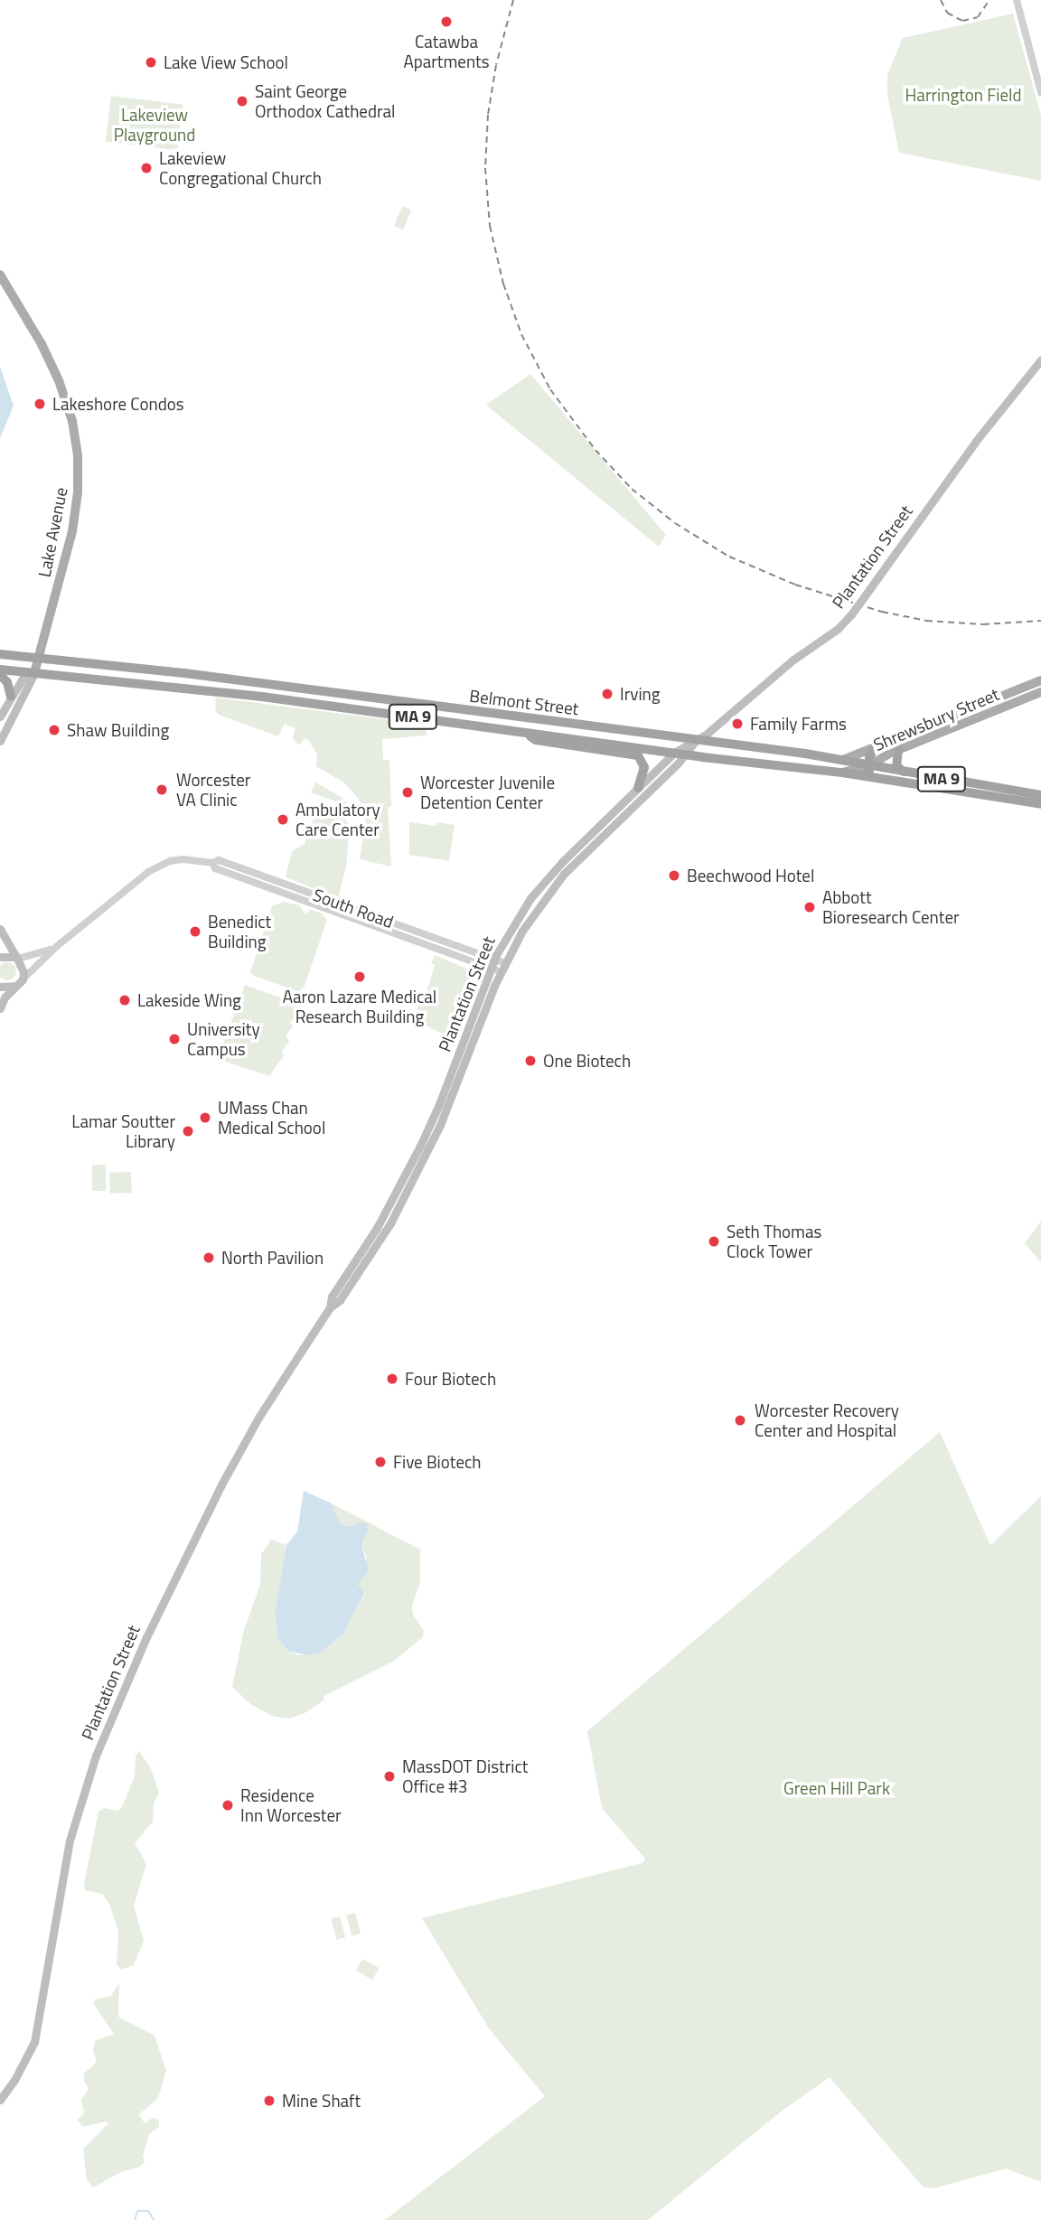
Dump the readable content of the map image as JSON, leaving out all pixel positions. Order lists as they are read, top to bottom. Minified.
{"streets":{"highway":["Belmont Street","MA 9"],"main road":["Lake Avenue","Plantation Street","Shrewsbury Street"],"street":["South Road"]},"crossings":[["Lake Avenue","Belmont Street"],["Plantation Street","Belmont Street"],["Plantation Street","South Road"],["Belmont Street","Shrewsbury Street"]],"parks":["Harrington Field","Lakeview Playground","Green Hill Park"],"places":["Catawba Apartments","Lake View School","Saint George Orthodox Cathedral","Lakeview Congregational Church","Lakeshore Condos","Irving","Family Farms","Shaw Building","Worcester VA Clinic","Worcester Juvenile Detention Center","Ambulatory Care Center","Beechwood Hotel","Abbott Bioresearch Center","Benedict Building","Aaron Lazare Medical Research Building","Lakeside Wing","University Campus","One Biotech","UMass Chan Medical School","Lamar Soutter Library","Seth Thomas Clock Tower","North Pavilion","Four Biotech","Worcester Recovery Center and Hospital","Five Biotech","MassDOT District Office #3","Residence Inn Worcester","Mine Shaft"]}
